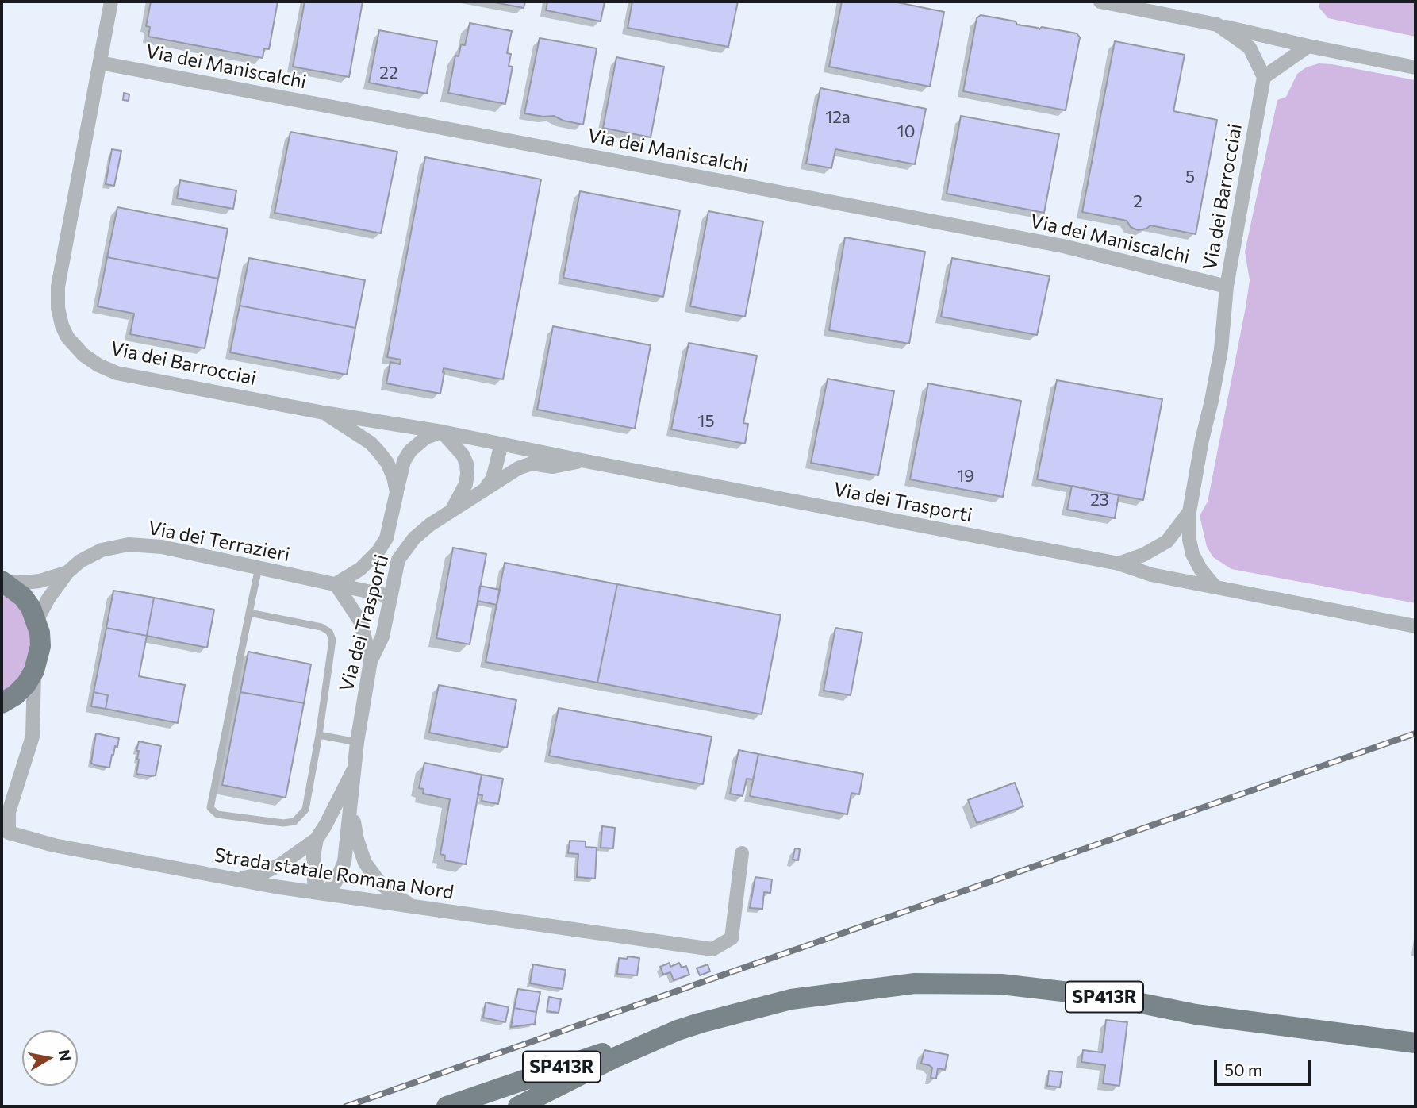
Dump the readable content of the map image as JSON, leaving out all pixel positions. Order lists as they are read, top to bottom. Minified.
{"streets":{"main road":["SP413R"],"street":["Via dei Maniscalchi","Via dei Barrocciai","Via dei Trasporti","Via dei Terrazieri","Strada statale Romana Nord"]},"crossings":[["Via dei Maniscalchi","Via dei Barrocciai"],["Via dei Barrocciai","Via dei Trasporti"],["Via dei Trasporti","Via dei Terrazieri"],["Via dei Trasporti","Strada statale Romana Nord"]],"house_numbers":["22","12a","10","5","2","15","19","23"],"scale_bar":"50 m","north":"right"}
